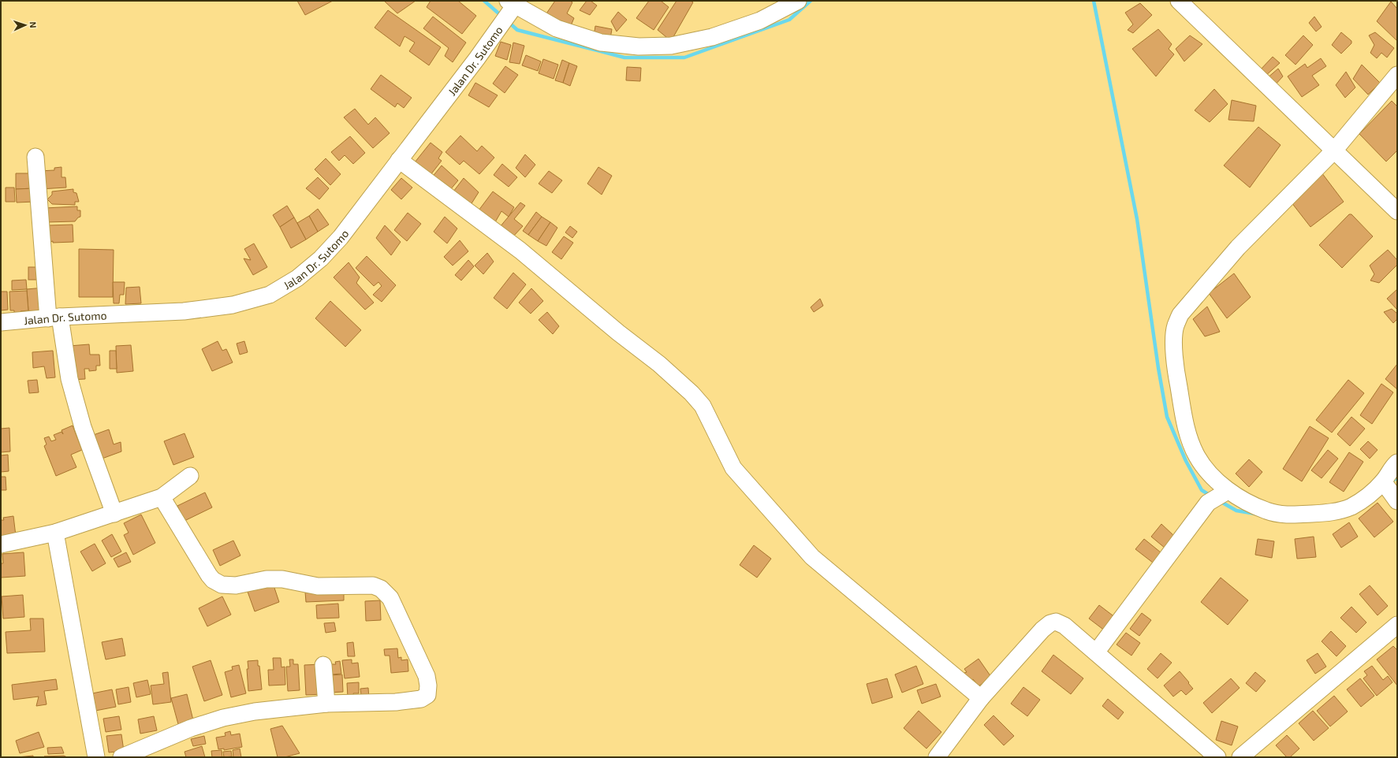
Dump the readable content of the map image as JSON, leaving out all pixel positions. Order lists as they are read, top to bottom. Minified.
{"streets":{"street":["Jalan Dr. Sutomo"]},"north":"right"}
